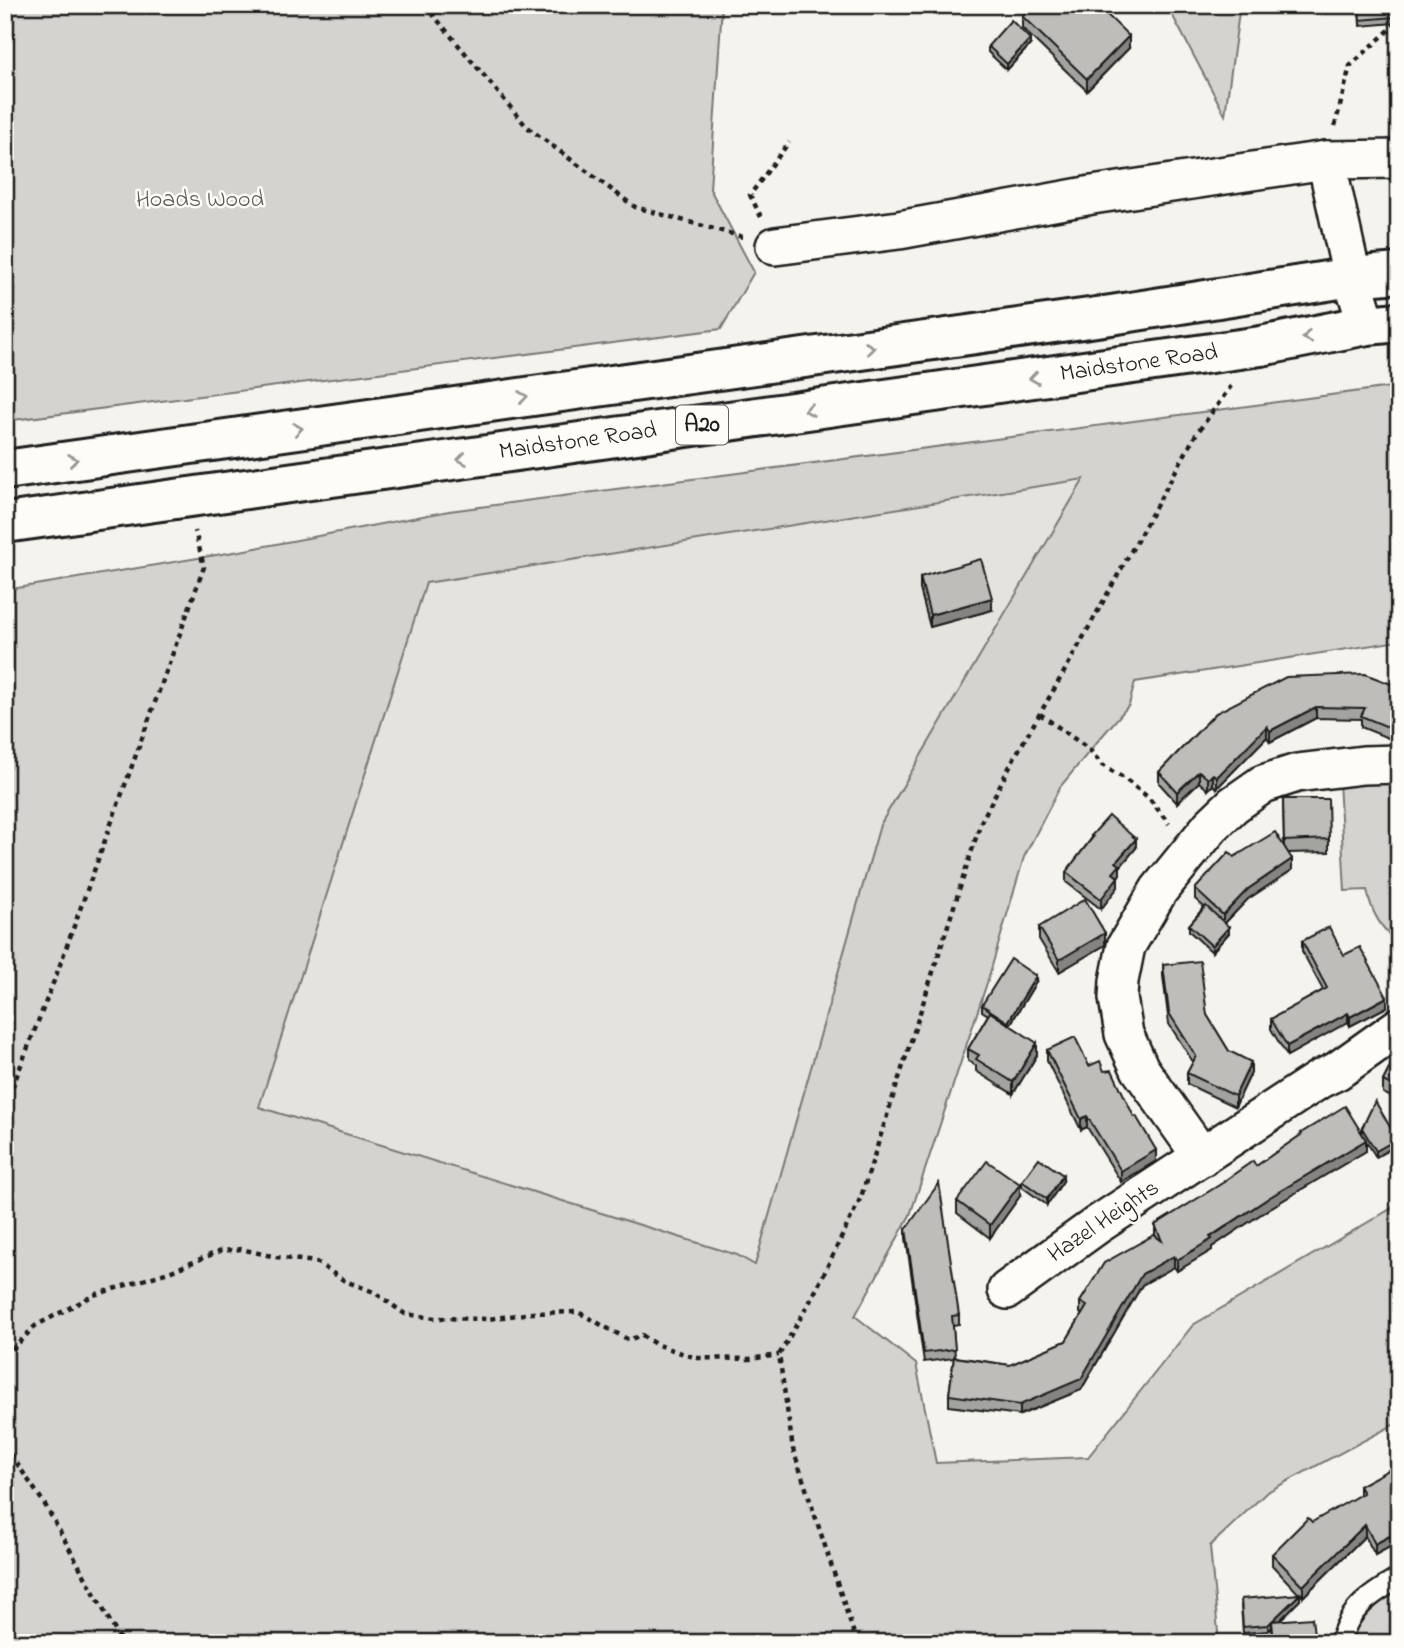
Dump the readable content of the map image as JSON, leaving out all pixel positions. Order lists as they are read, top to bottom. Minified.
{"streets":{"main road":["Maidstone Road","A20"],"street":["Hazel Heights"]},"parks":["Hoads Wood"]}
